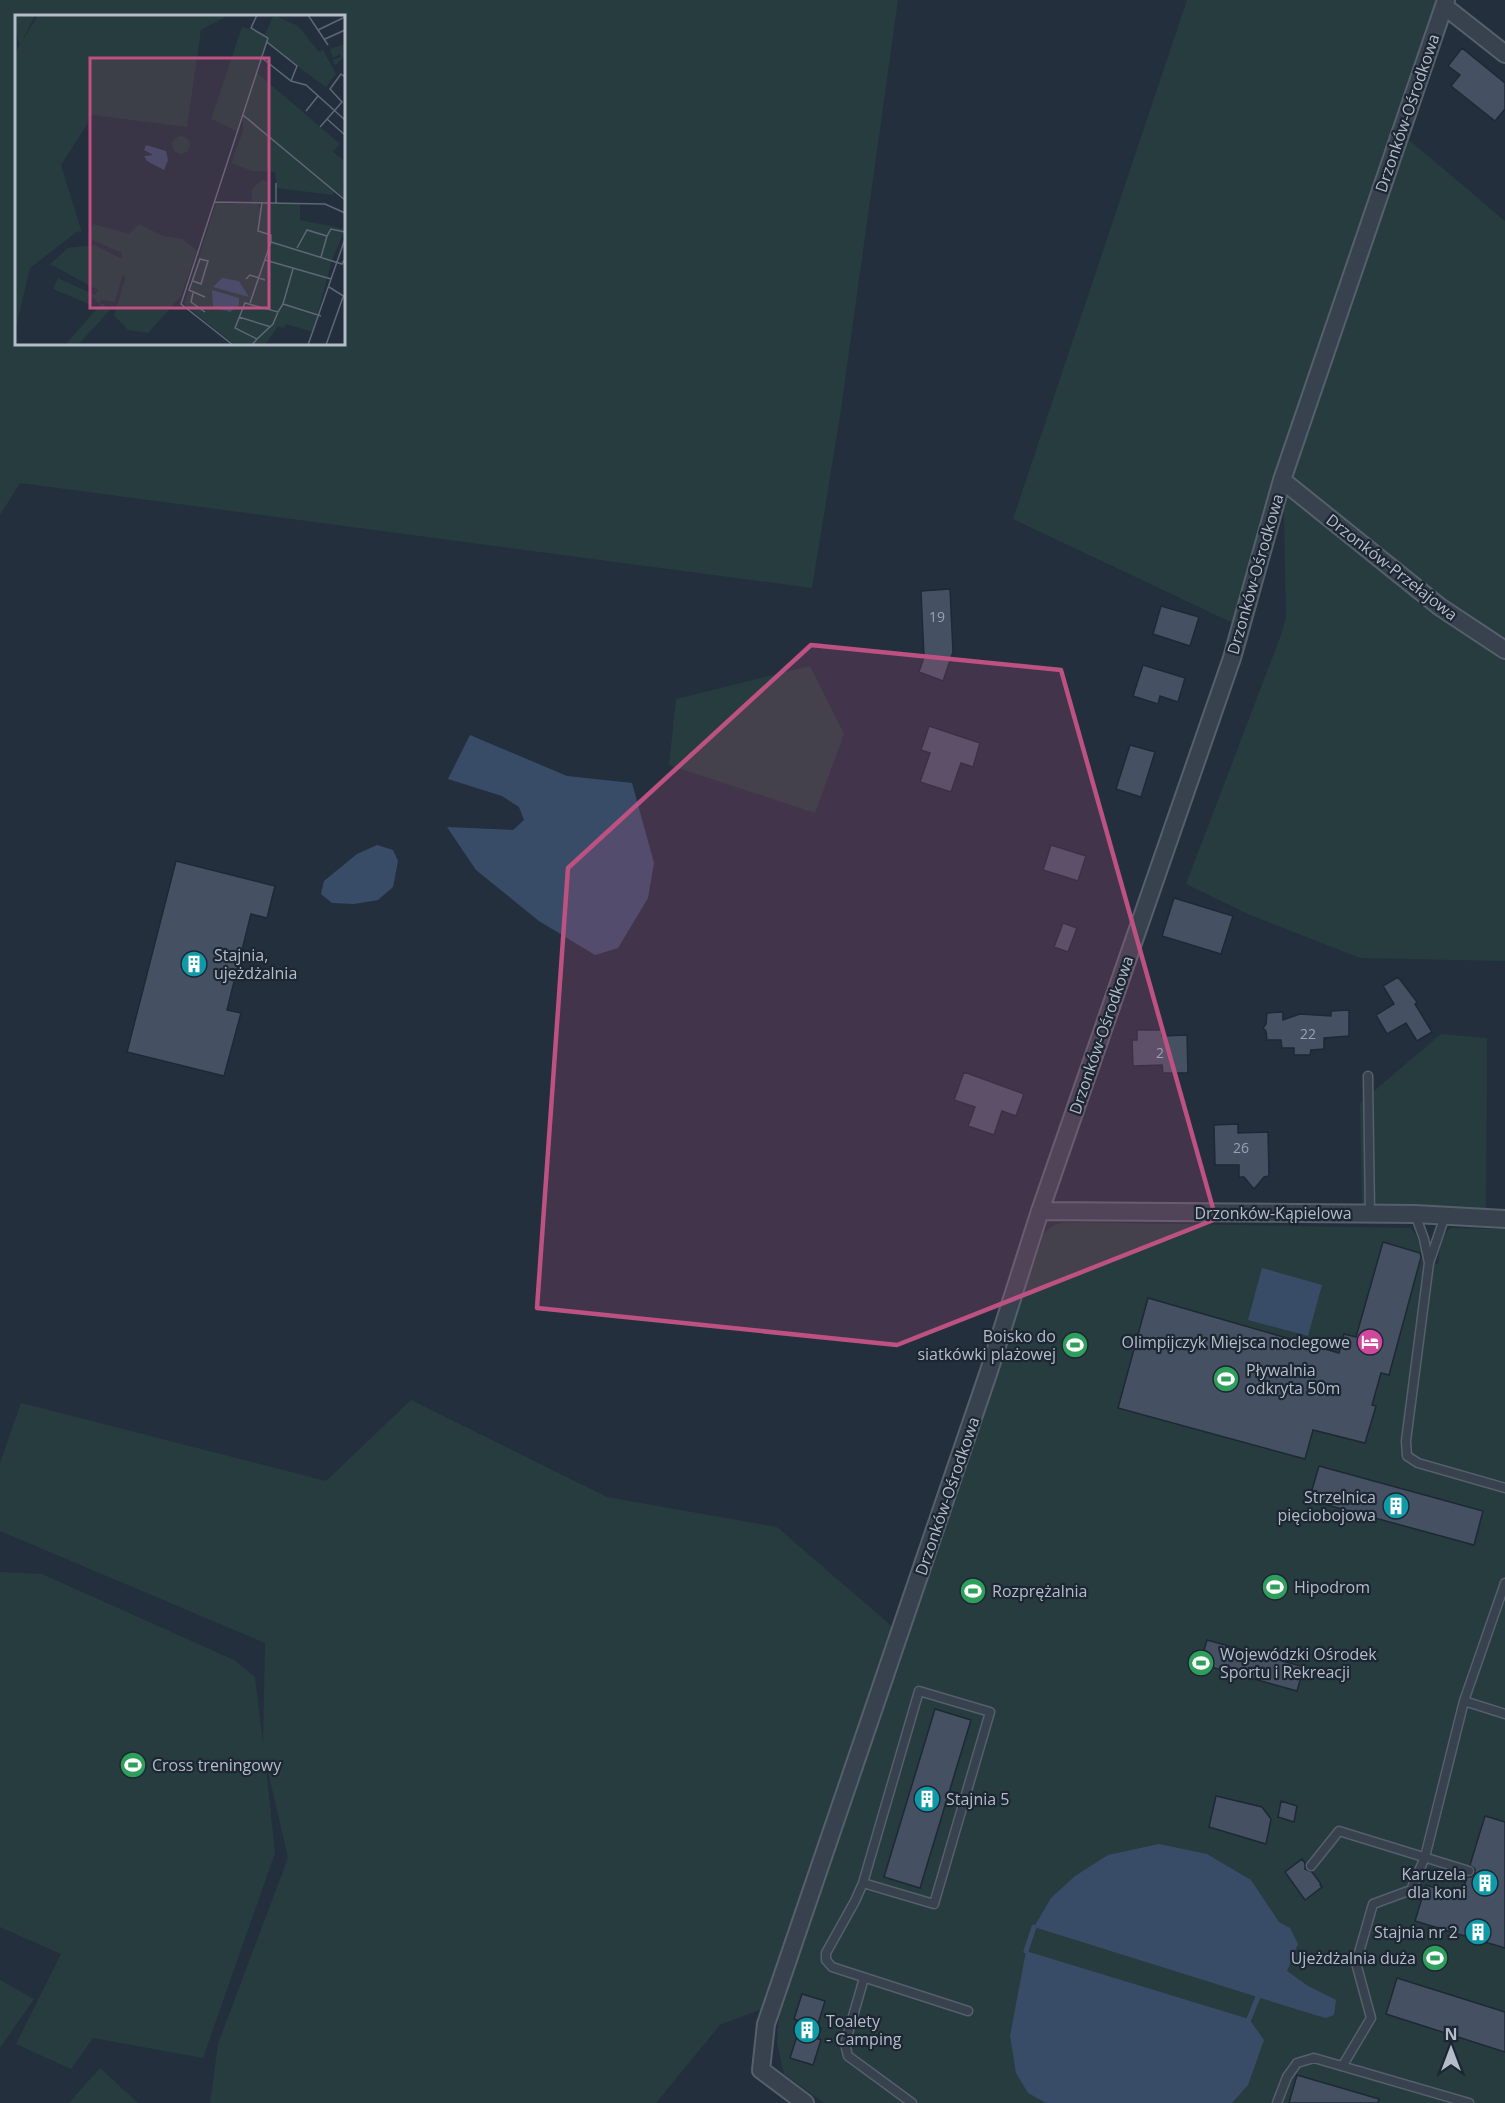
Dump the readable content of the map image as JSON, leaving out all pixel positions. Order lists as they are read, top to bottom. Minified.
{"streets":{"street":["Drzonków-Ośrodkowa","Drzonków-Przełajowa","Drzonków-Kąpielowa"]},"crossings":[["Drzonków-Ośrodkowa","Drzonków-Przełajowa"],["Drzonków-Ośrodkowa","Drzonków-Kąpielowa"]],"places":{"building":["Stajnia, ujeżdżalnia","Strzelnica pięciobojowa","Stajnia 5","Karuzela dla koni","Stajnia nr 2","Toalety - Camping"],"hotel":["Olimpijczyk Miejsca noclegowe"],"sports":["Boisko do siatkówki plażowej","Pływalnia odkryta 50m","Hipodrom","Rozprężalnia","Wojewódzki Ośrodek Sportu i Rekreacji","Cross treningowy","Ujeżdżalnia duża"]},"house_numbers":["19","22","2","26"],"north":"top"}
